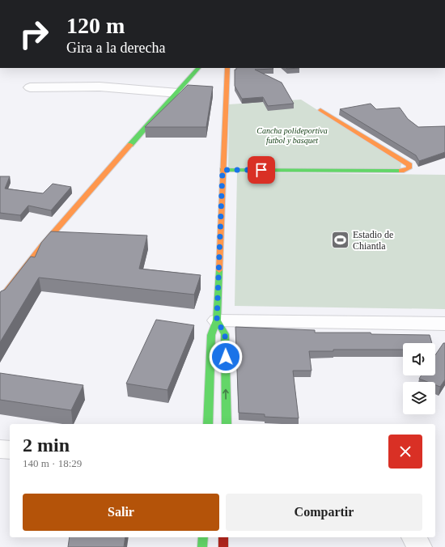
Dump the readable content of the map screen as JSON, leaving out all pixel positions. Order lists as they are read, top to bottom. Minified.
{"parks":["Cancha polideportiva futbol y basquet"],"places":{"sports":["Estadio de Chiantla"]},"page":{"turn":["120 m","Gira a la derecha"],"heading":["2 min","140 m · 18:29"],"buttons":["Salir","Compartir"]}}
